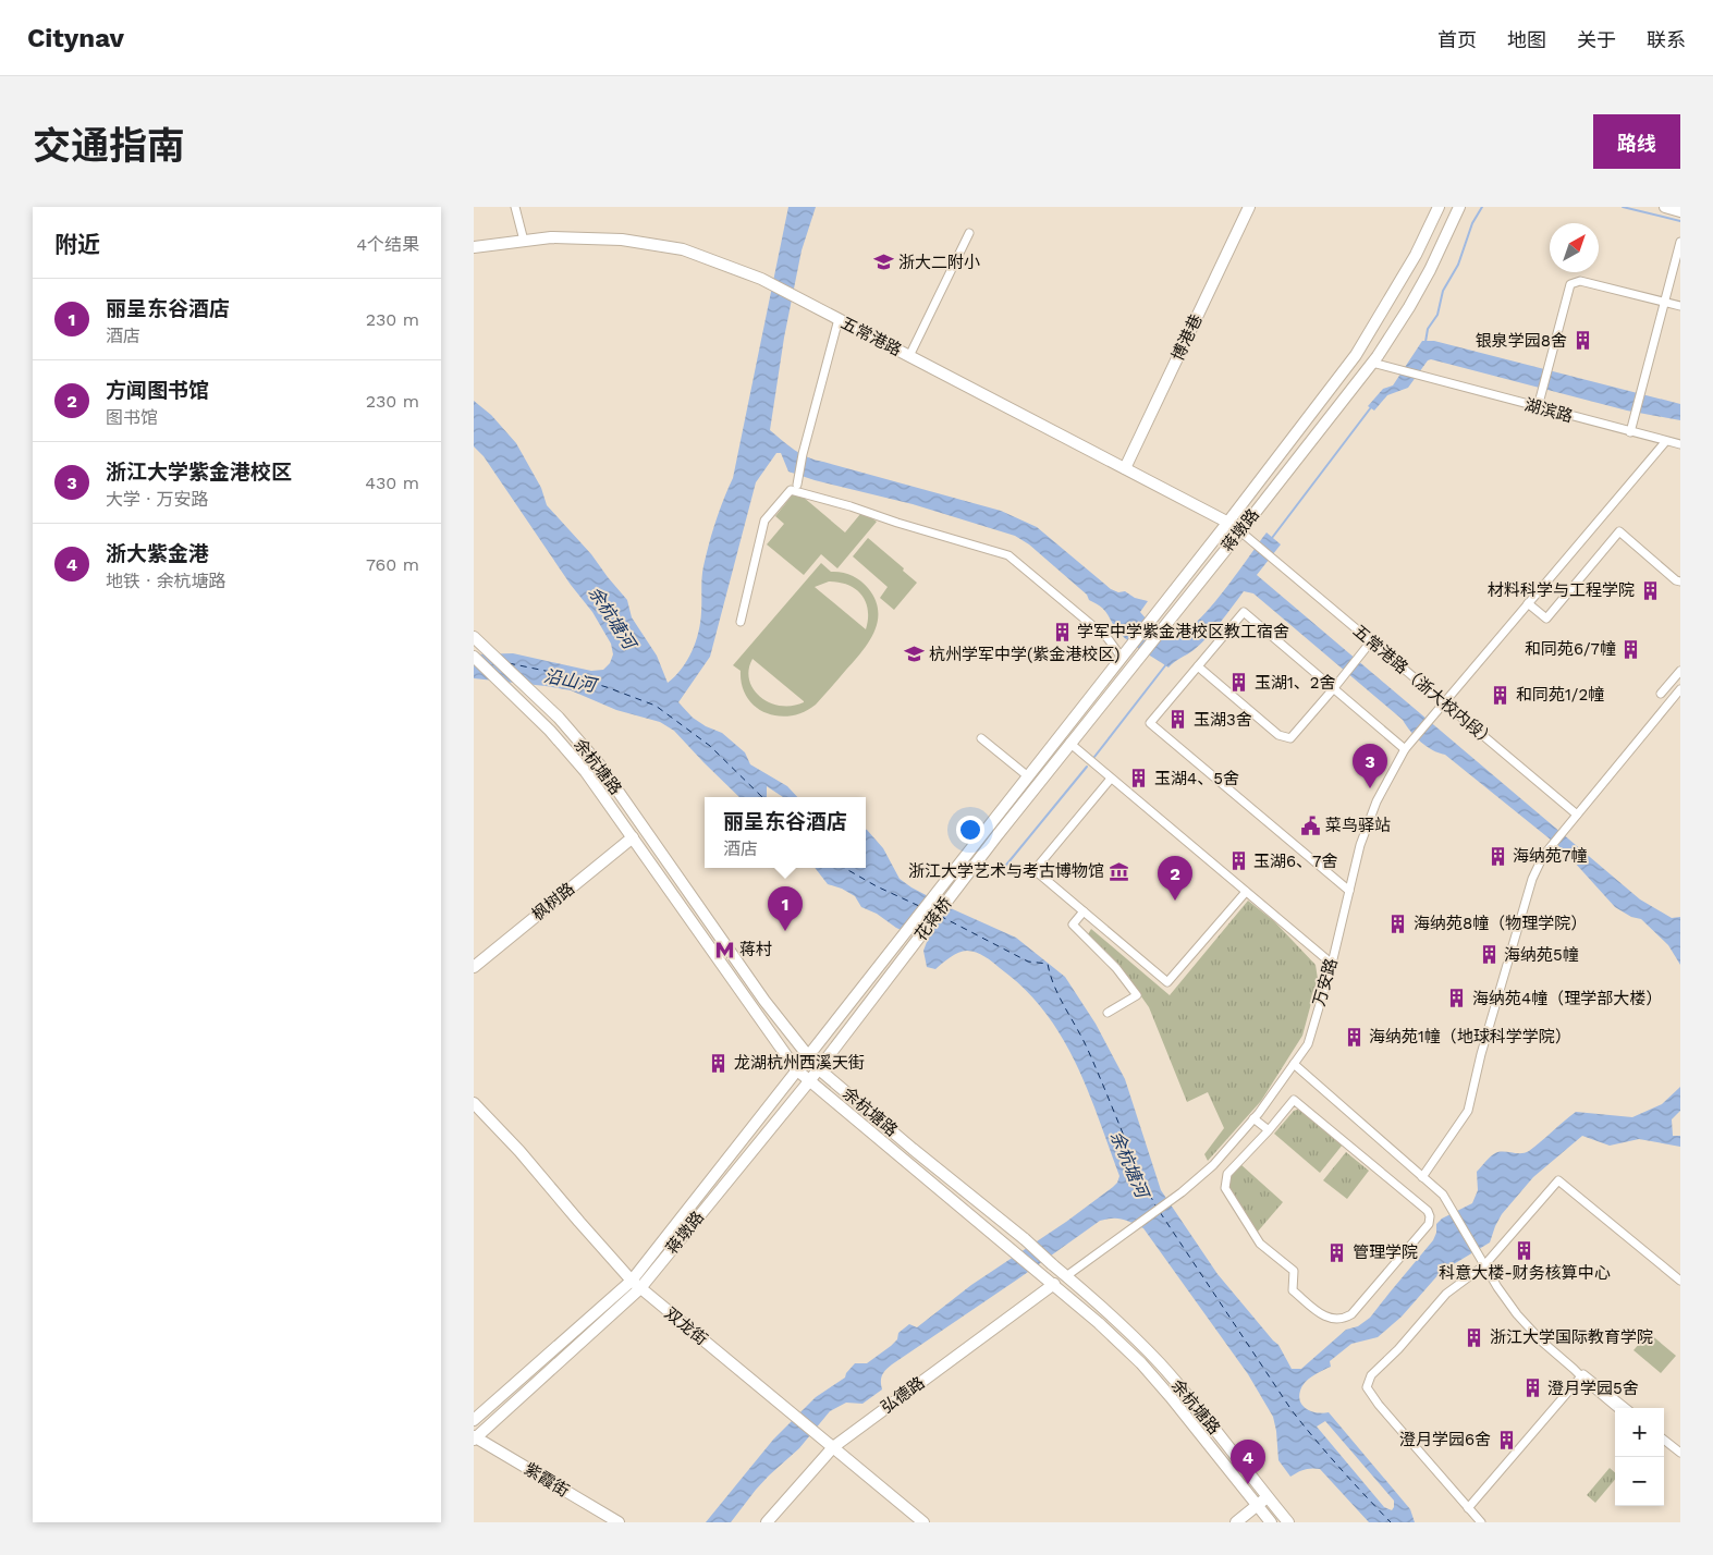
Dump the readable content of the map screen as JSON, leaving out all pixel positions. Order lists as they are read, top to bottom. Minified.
{"streets":{"main road":["五常港路","博港巷","蒋墩路","余杭塘路","枫树路","花蒋桥","双龙街","弘德路","紫霞街"],"street":["湖滨路","五常港路（浙大校内段）","万安路"]},"crossings":[["五常港路","博港巷"],["五常港路","蒋墩路"],["五常港路","五常港路（浙大校内段）"],["湖滨路","蒋墩路"],["湖滨路","万安路"],["蒋墩路","五常港路（浙大校内段）"],["蒋墩路","余杭塘路"],["蒋墩路","花蒋桥"],["蒋墩路","双龙街"],["蒋墩路","紫霞街"],["五常港路（浙大校内段）","万安路"],["余杭塘路","枫树路"],["余杭塘路","万安路"],["余杭塘路","弘德路"],["双龙街","弘德路"]],"water":["余杭塘河","沿山河"],"places":{"school or university":["浙大二附小","杭州学军中学(紫金港校区)"],"building":["银泉学园8舍","材料科学与工程学院","学军中学紫金港校区教工宿舍","和同苑6/7幢","玉湖1、2舍","和同苑1/2幢","玉湖3舍","玉湖4、5舍","海纳苑7幢","玉湖6、7舍","海纳苑8幢（物理学院）","海纳苑5幢","海纳苑4幢（理学部大楼）","海纳苑1幢（地球科学学院）","龙湖杭州西溪天街","科意大楼-财务核算中心","管理学院","浙江大学国际教育学院","澄月学园5舍","澄月学园6舍"],"public building":["菜鸟驿站"],"museum":["浙江大学艺术与考古博物馆"],"metro station":["蒋村"]},"north":"top right","page":{"header":"Citynav","nav":["首页","地图","关于","联系"],"title":"交通指南","buttons":"路线","heading":["附近","4个结果"],"list":[{"mark":"1","name":"丽呈东谷酒店","note":"酒店","value":"230 m"},{"mark":"2","name":"方闻图书馆","note":"图书馆","value":"230 m"},{"mark":"3","name":"浙江大学紫金港校区","note":"大学 · 万安路","value":"430 m"},{"mark":"4","name":"浙大紫金港","note":"地铁 · 余杭塘路","value":"760 m"}],"pins":["3","2","1","4"],"popup":["丽呈东谷酒店","酒店"],"map_buttons":["+","−"]}}
